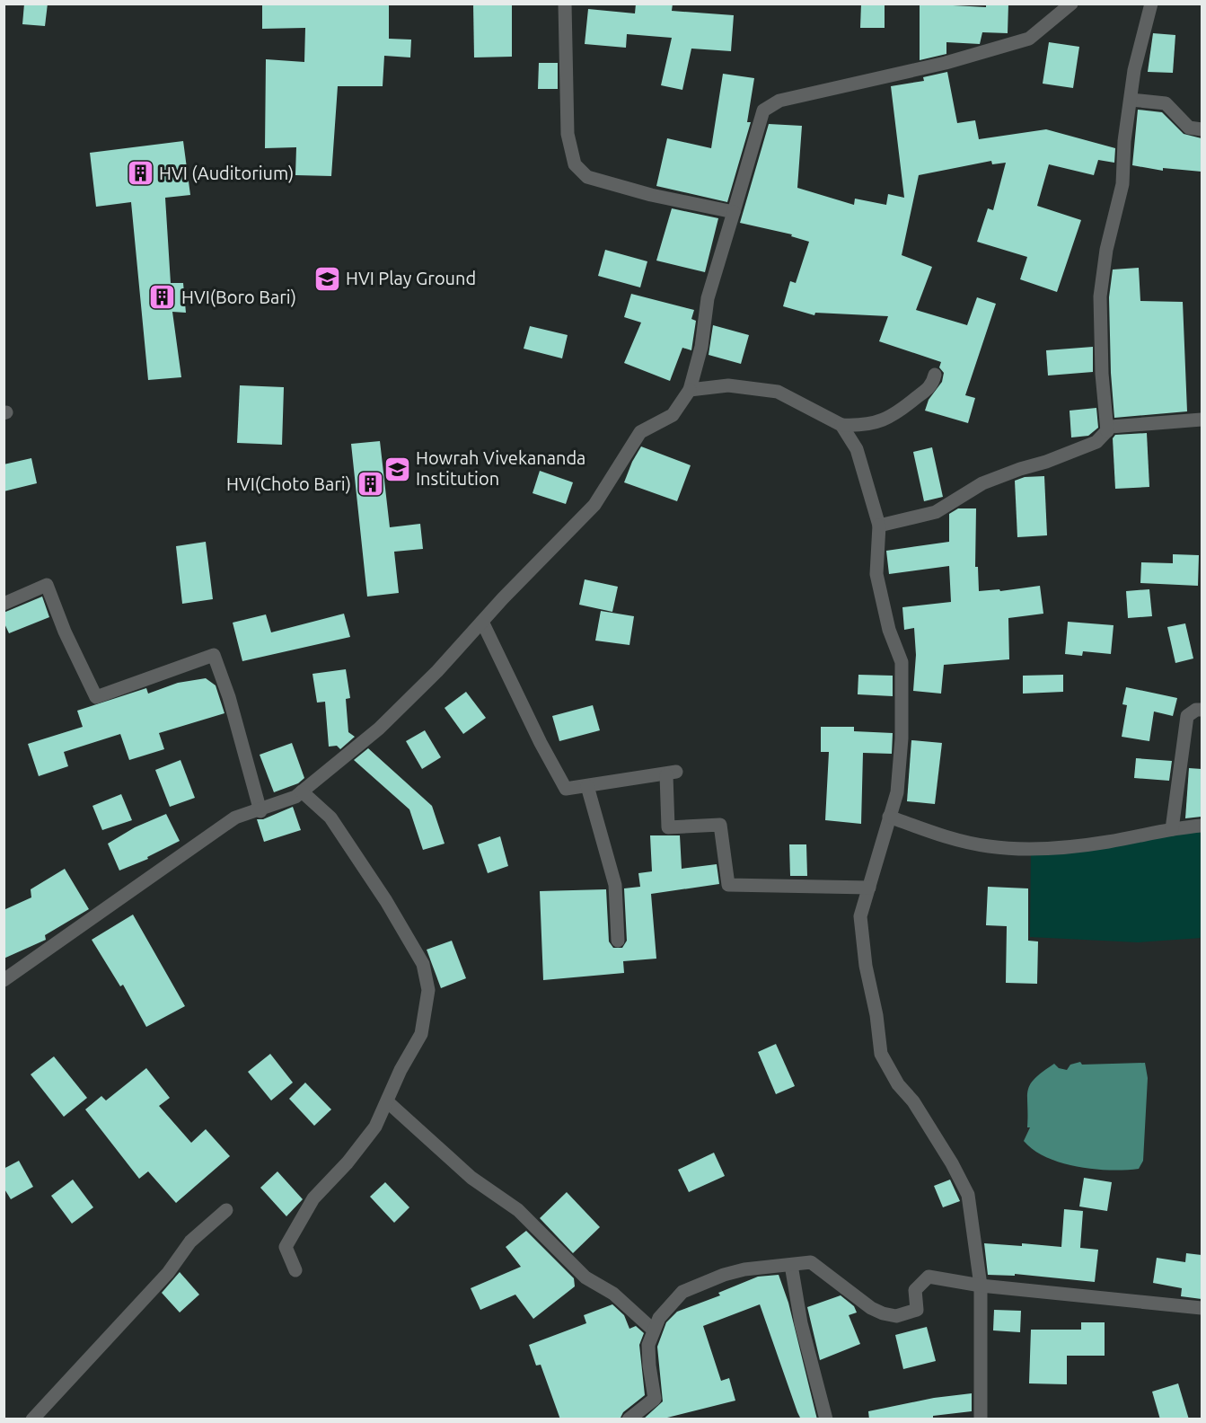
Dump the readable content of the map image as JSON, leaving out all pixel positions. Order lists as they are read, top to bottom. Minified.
{"places":{"building":["HVI (Auditorium)","HVI(Boro Bari)","HVI(Choto Bari)"],"school or university":["HVI Play Ground","Howrah Vivekananda Institution"]}}
